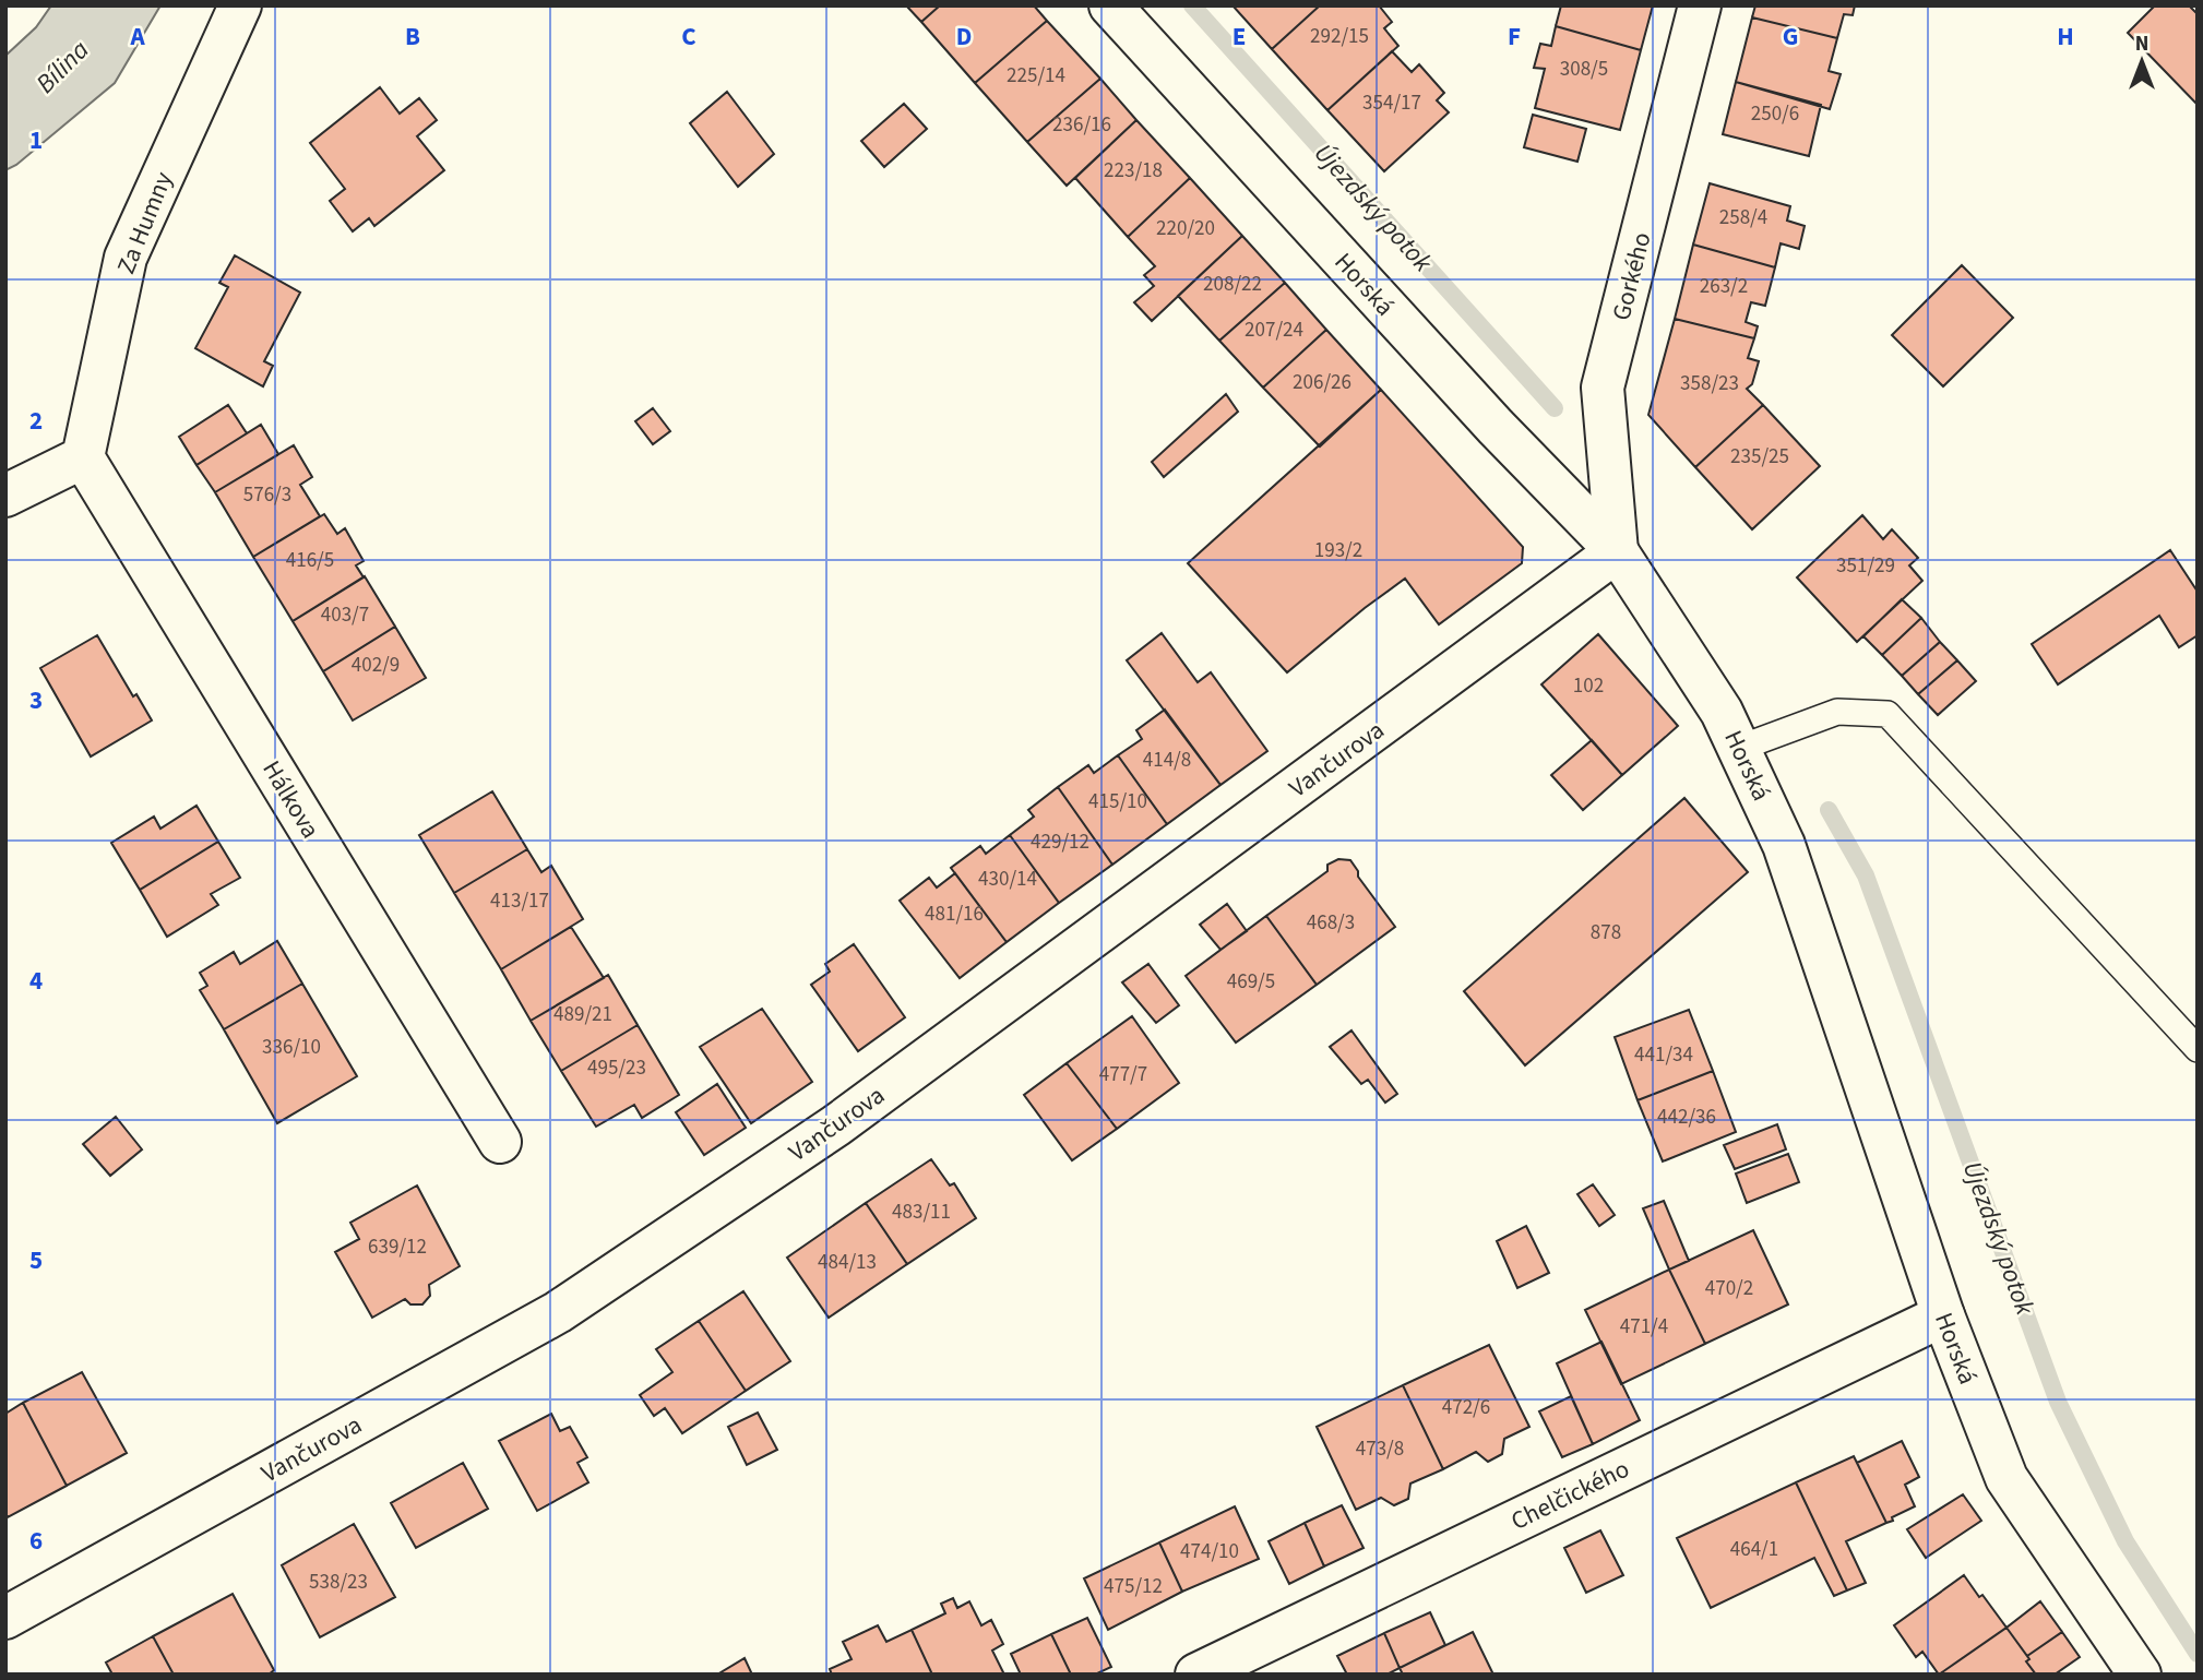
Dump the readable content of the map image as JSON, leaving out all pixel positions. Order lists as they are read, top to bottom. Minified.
{"streets":{"street":["Za Humny","Gorkého","Horská","Vančurova","Hálkova","Chelčického"]},"crossings":[["Za Humny","Hálkova"],["Gorkého","Horská"],["Gorkého","Vančurova"],["Horská","Vančurova"],["Horská","Chelčického"]],"water":["Bílina","Újezdský potok"],"house_numbers":["292/15","308/5","225/14","354/17","250/6","236/16","223/18","258/4","220/20","208/22","263/2","207/24","206/26","358/23","235/25","576/3","193/2","416/5","351/29","403/7","402/9","102","414/8","415/10","429/12","430/14","413/17","481/16","468/3","878","469/5","489/21","336/10","441/34","495/23","477/7","442/36","483/11","639/12","484/13","470/2","471/4","472/6","473/8","464/1","474/10","538/23","475/12"],"north":"top","grid":{"columns":["A","B","C","D","E","F","G","H"],"rows":["1","2","3","4","5","6"]}}
